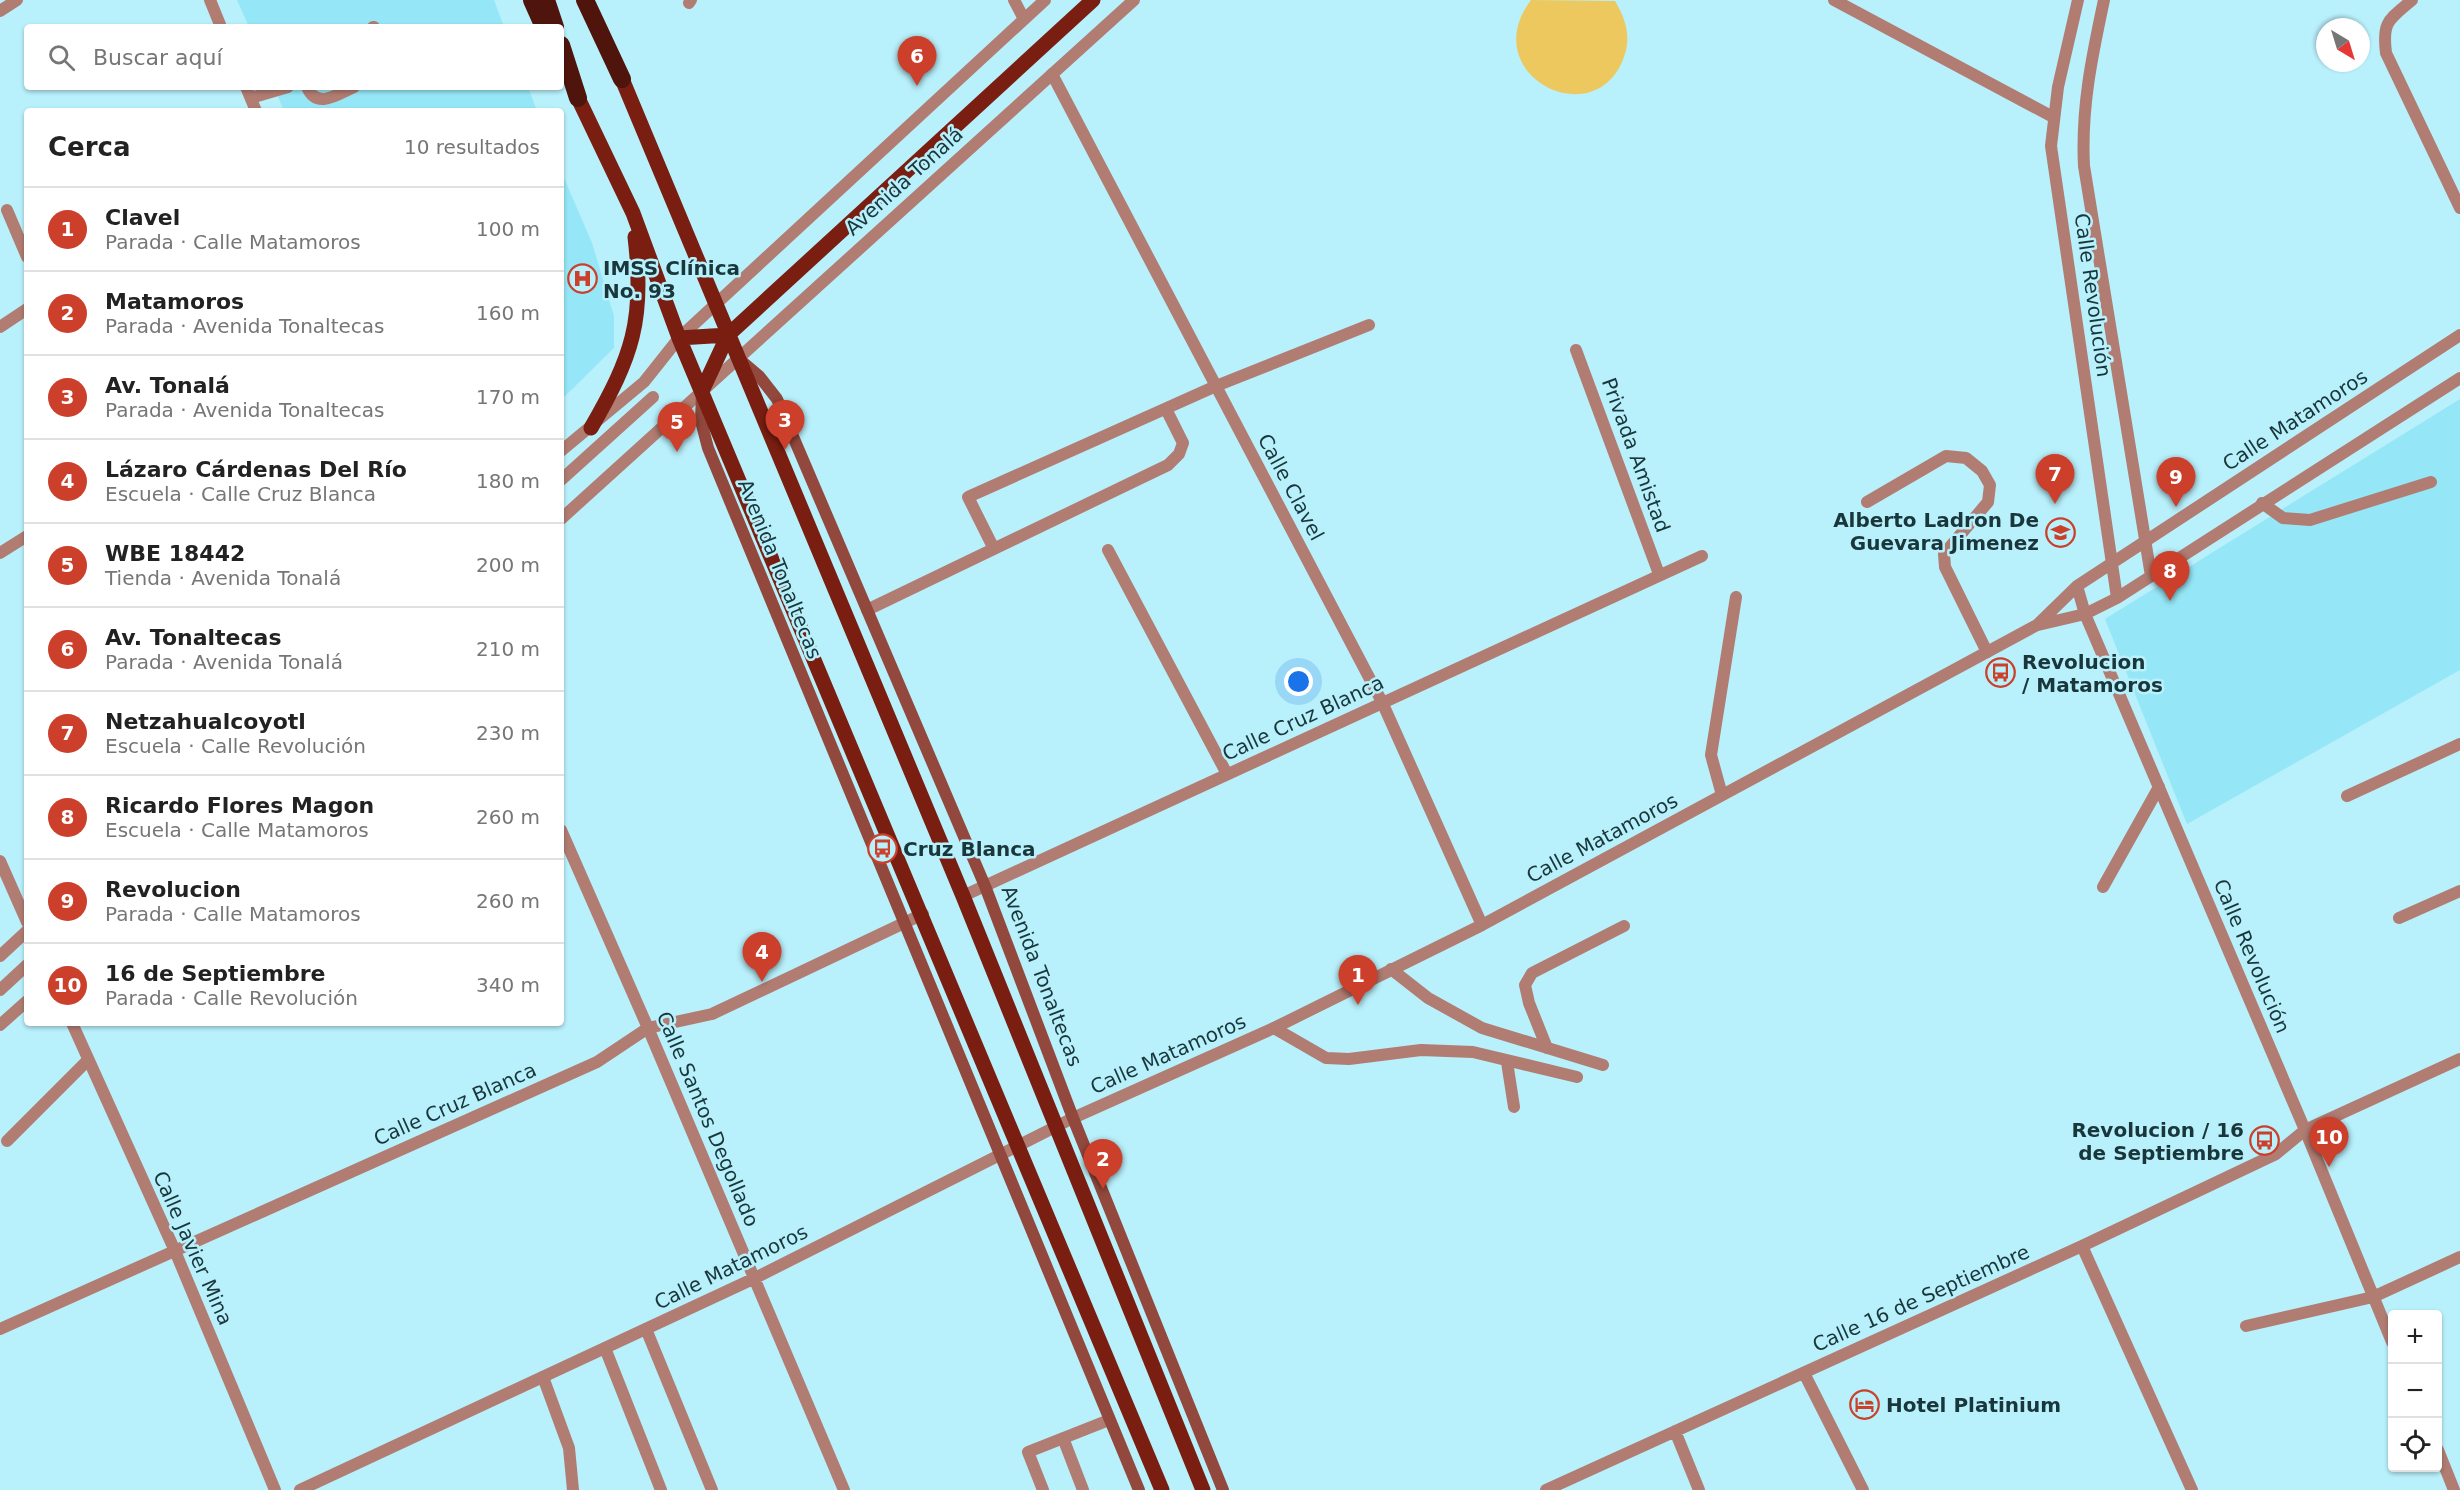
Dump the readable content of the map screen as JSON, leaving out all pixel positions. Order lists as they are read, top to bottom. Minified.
{"streets":{"main road":["Avenida Tonalá","Avenida Tonaltecas"],"street":["Calle Revolución","Calle Matamoros","Privada Amistad","Calle Clavel","Calle Cruz Blanca","Calle Santos Degollado","Calle Javier Mina","Calle 16 de Septiembre"]},"crossings":[["Avenida Tonalá","Calle Clavel"],["Avenida Tonalá","Avenida Tonaltecas"],["Calle Revolución","Calle Matamoros"],["Calle Revolución","Calle 16 de Septiembre"],["Calle Matamoros","Calle Clavel"],["Calle Matamoros","Avenida Tonaltecas"],["Calle Matamoros","Calle Santos Degollado"],["Privada Amistad","Calle Cruz Blanca"],["Calle Clavel","Calle Cruz Blanca"],["Avenida Tonaltecas","Calle Cruz Blanca"],["Calle Cruz Blanca","Calle Santos Degollado"],["Calle Cruz Blanca","Calle Javier Mina"]],"places":{"hospital":["IMSS Clínica No. 93"],"school or university":["Alberto Ladron De Guevara Jimenez"],"bus stop":["Revolucion / Matamoros","Cruz Blanca","Revolucion / 16 de Septiembre"],"hotel":["Hotel Platinium"]},"north":"bottom right","page":{"search":"Buscar aquí","pins":["6","3","5","7","9","8","4","1","10","2"],"heading":["Cerca","10 resultados"],"list":[{"mark":"1","name":"Clavel","note":"Parada · Calle Matamoros","value":"100 m"},{"mark":"2","name":"Matamoros","note":"Parada · Avenida Tonaltecas","value":"160 m"},{"mark":"3","name":"Av. Tonalá","note":"Parada · Avenida Tonaltecas","value":"170 m"},{"mark":"4","name":"Lázaro Cárdenas Del Río","note":"Escuela · Calle Cruz Blanca","value":"180 m"},{"mark":"5","name":"WBE 18442","note":"Tienda · Avenida Tonalá","value":"200 m"},{"mark":"6","name":"Av. Tonaltecas","note":"Parada · Avenida Tonalá","value":"210 m"},{"mark":"7","name":"Netzahualcoyotl","note":"Escuela · Calle Revolución","value":"230 m"},{"mark":"8","name":"Ricardo Flores Magon","note":"Escuela · Calle Matamoros","value":"260 m"},{"mark":"9","name":"Revolucion","note":"Parada · Calle Matamoros","value":"260 m"},{"mark":"10","name":"16 de Septiembre","note":"Parada · Calle Revolución","value":"340 m"}],"map_buttons":["+","−"]}}
